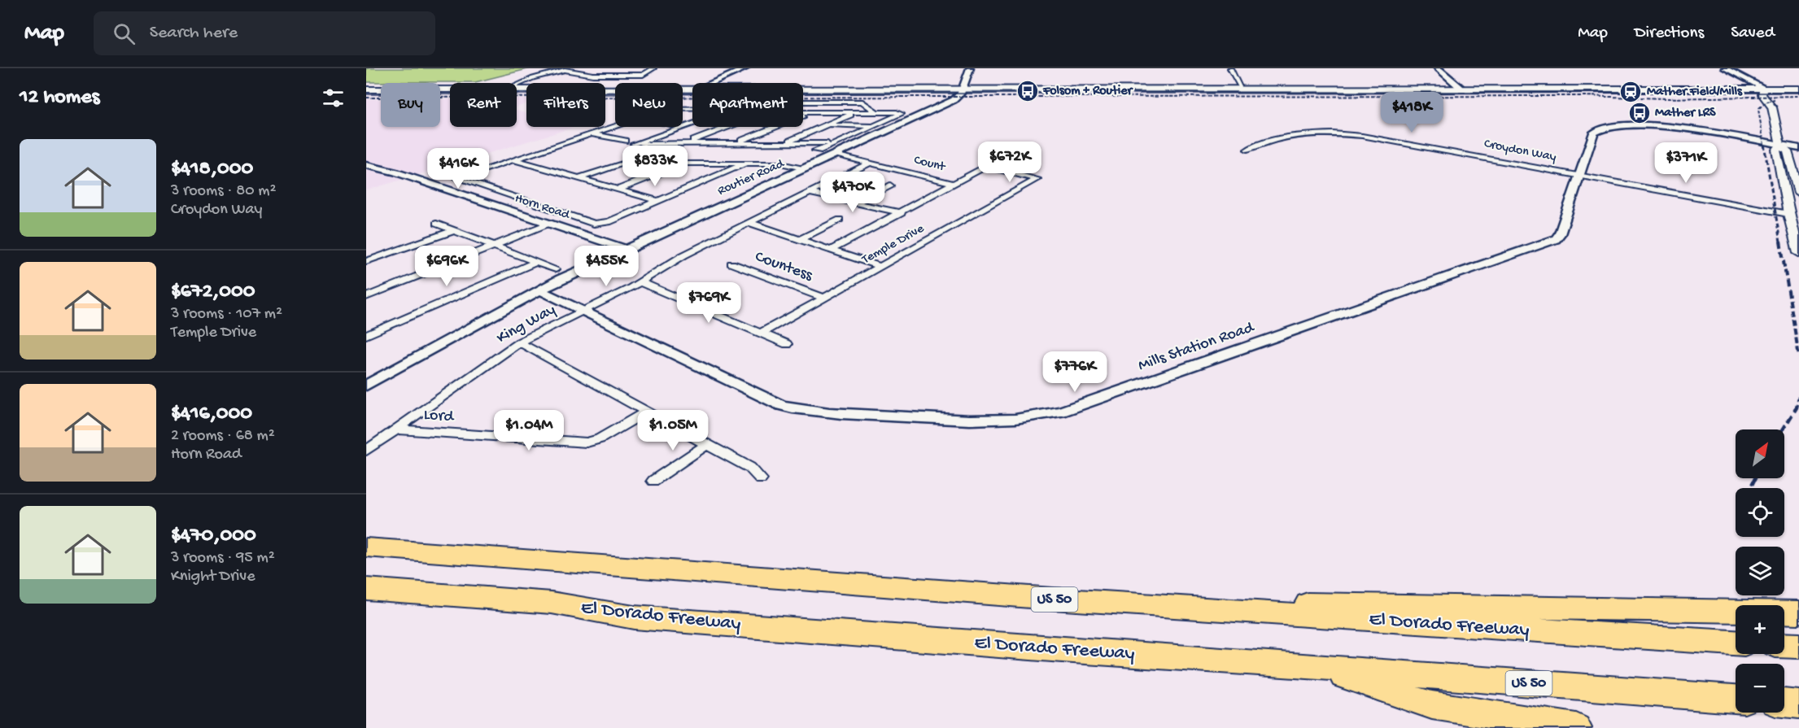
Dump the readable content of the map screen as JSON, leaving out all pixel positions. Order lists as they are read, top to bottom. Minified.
{"streets":{"highway":["US 50","El Dorado Freeway"],"street":["Croydon Way","Count","Routier Road","Horn Road","Temple Drive","Countess","King Way","Mills Station Road","Lord"]},"crossings":[["Croydon Way","Mills Station Road"],["Count","Routier Road"],["Count","King Way"],["Routier Road","Horn Road"],["Routier Road","Mills Station Road"],["Temple Drive","Countess"],["King Way","Mills Station Road"],["King Way","Lord"]],"places":{"bus stop":["Folsom + Routier","Mather LRS"],"station":["Mather Field/Mills"]},"north":"top right","page":{"header":"Map","search":"Search here","nav":["Map","Directions","Saved"],"heading":"12 homes","chip":["Buy","Rent","Filters","New","Apartment"],"price":["$418K","$672K","$371K","$833K","$416K","$470K","$696K","$455K","$769K","$776K","$1.04M","$1.05M"],"list":[{"name":"$418,000","note":"3 rooms · 80 m² · Croydon Way"},{"name":"$672,000","note":"3 rooms · 107 m² · Temple Drive"},{"name":"$416,000","note":"2 rooms · 68 m² · Horn Road"},{"name":"$470,000","note":"3 rooms · 95 m² · Knight Drive"}],"map_buttons":["+","−"]}}
